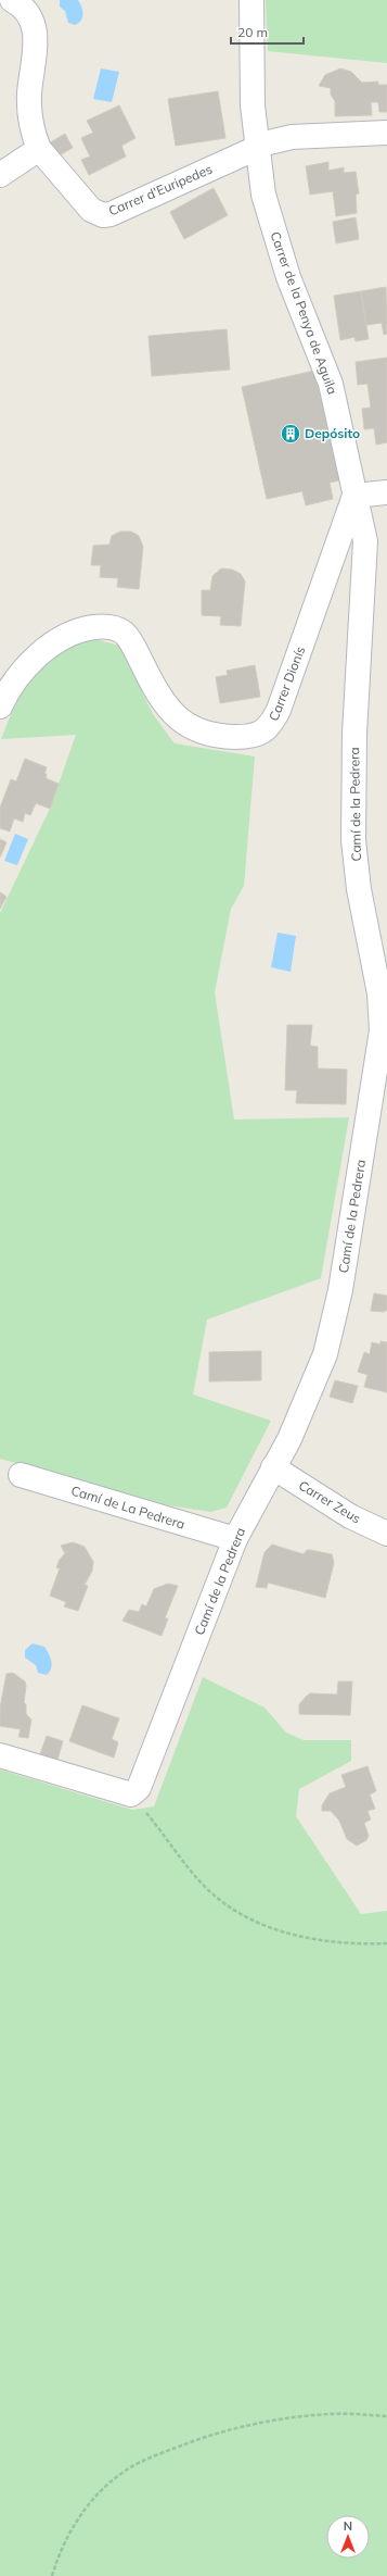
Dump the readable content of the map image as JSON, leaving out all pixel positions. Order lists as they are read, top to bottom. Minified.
{"streets":{"street":["Carrer d'Euripedes","Carrer de la Penya de Aguila","Carrer Dionís","Camí de la Pedrera","Carrer Zeus","Camí de La Pedrera"]},"crossings":[["Carrer d'Euripedes","Carrer de la Penya de Aguila"],["Carrer de la Penya de Aguila","Carrer Dionís"],["Carrer de la Penya de Aguila","Camí de la Pedrera"],["Carrer Dionís","Camí de la Pedrera"],["Camí de la Pedrera","Carrer Zeus"],["Camí de la Pedrera","Camí de La Pedrera"]],"places":{"building":["Depósito"]},"scale_bar":"20 m","north":"top"}
